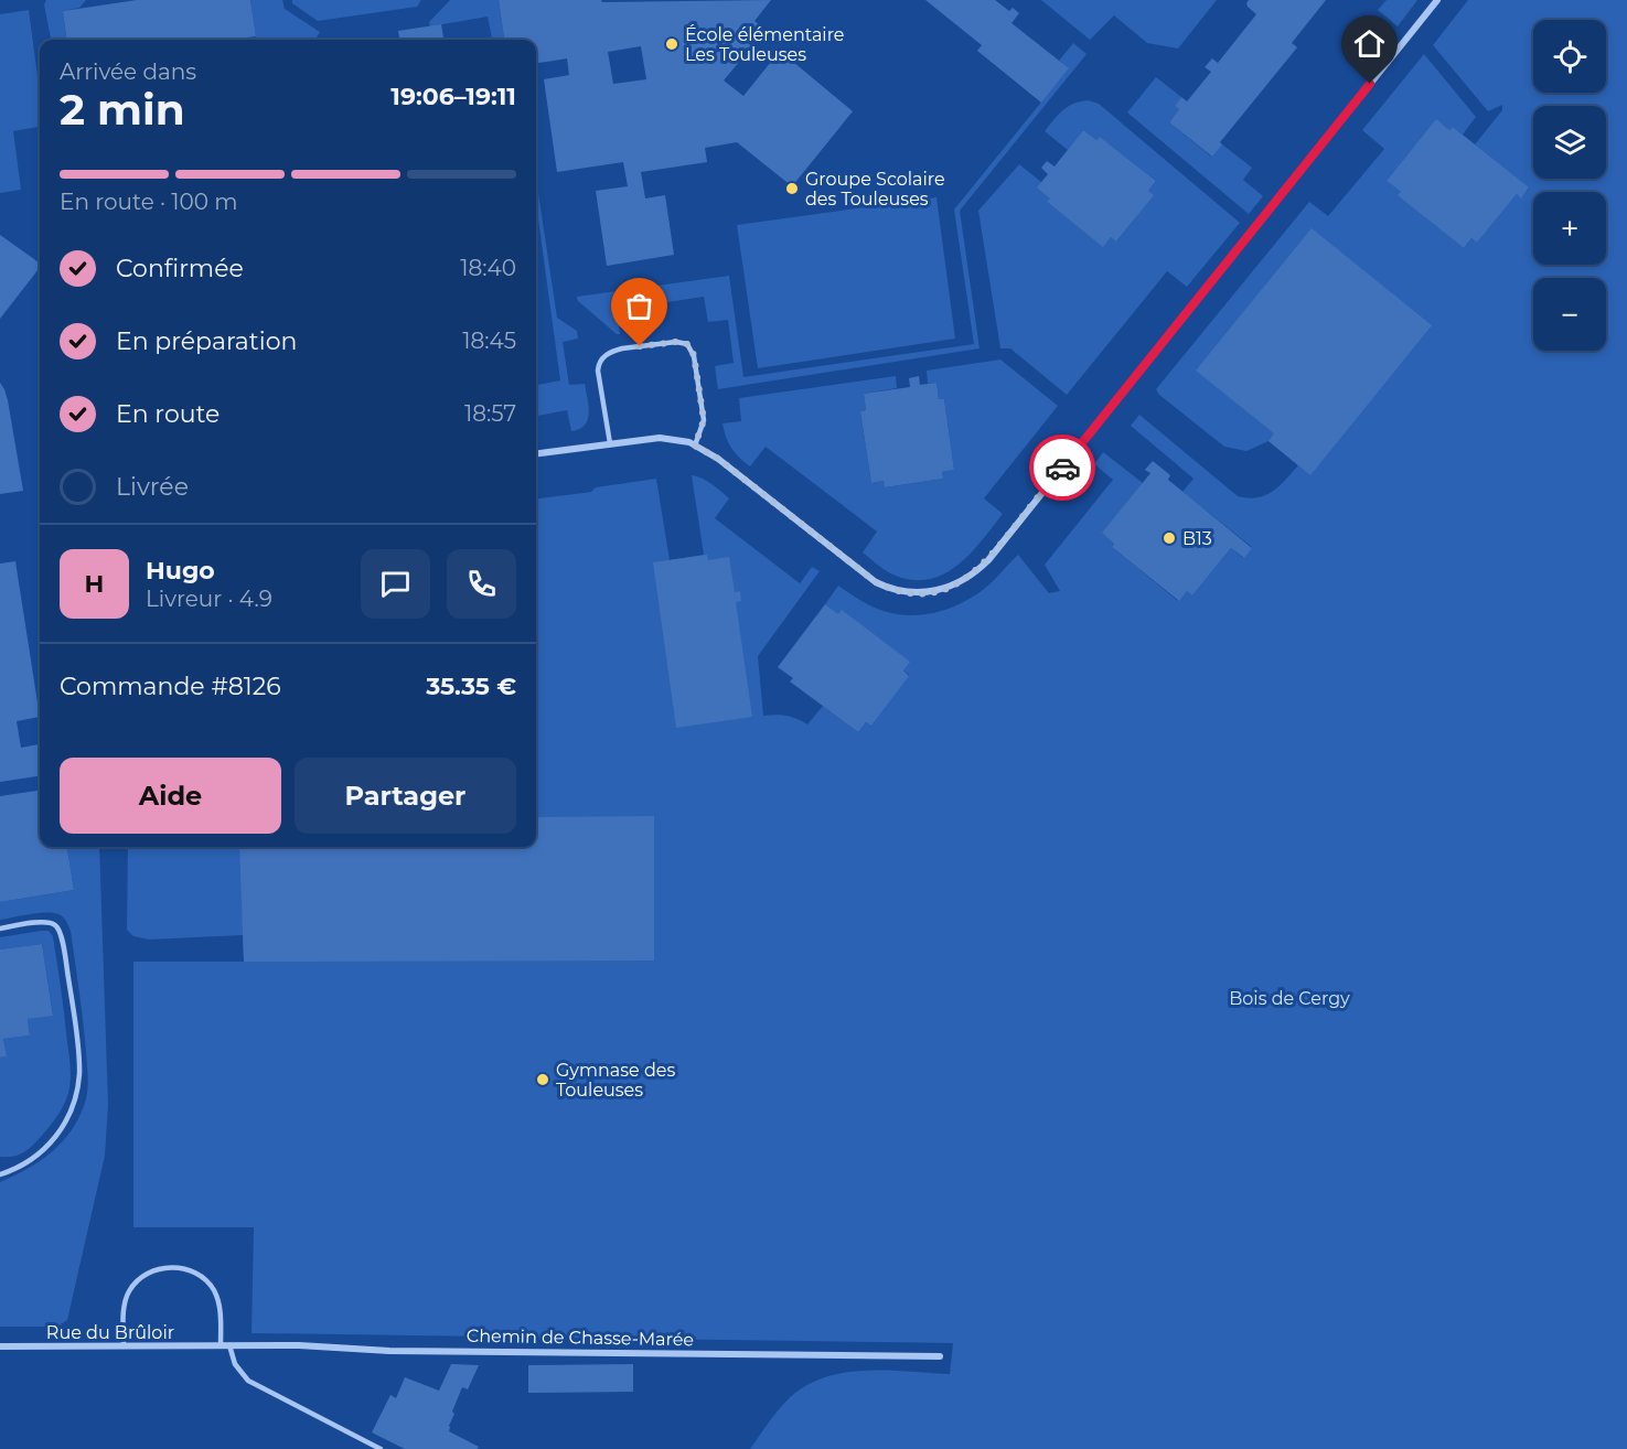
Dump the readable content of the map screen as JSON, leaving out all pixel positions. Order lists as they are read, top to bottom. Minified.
{"streets":{"street":["Rue du Brûloir","Chemin de Chasse-Marée"]},"crossings":[["Rue du Brûloir","Chemin de Chasse-Marée"]],"parks":["Bois de Cergy"],"places":["École élémentaire Les Touleuses","Groupe Scolaire des Touleuses","B13","Gymnase des Touleuses"],"page":{"map_buttons":["+","−"],"heading":["2 min","Arrivée dans","19:06–19:11"],"panel":["Hugo","Livreur · 4.9","Commande #8126","35.35 €"],"bar":"En route · 100 m","list":[["Confirmée","18:40"],["En préparation","18:45"],["En route","18:57"],"Livrée"],"round":"H","buttons":["Aide","Partager"]}}
